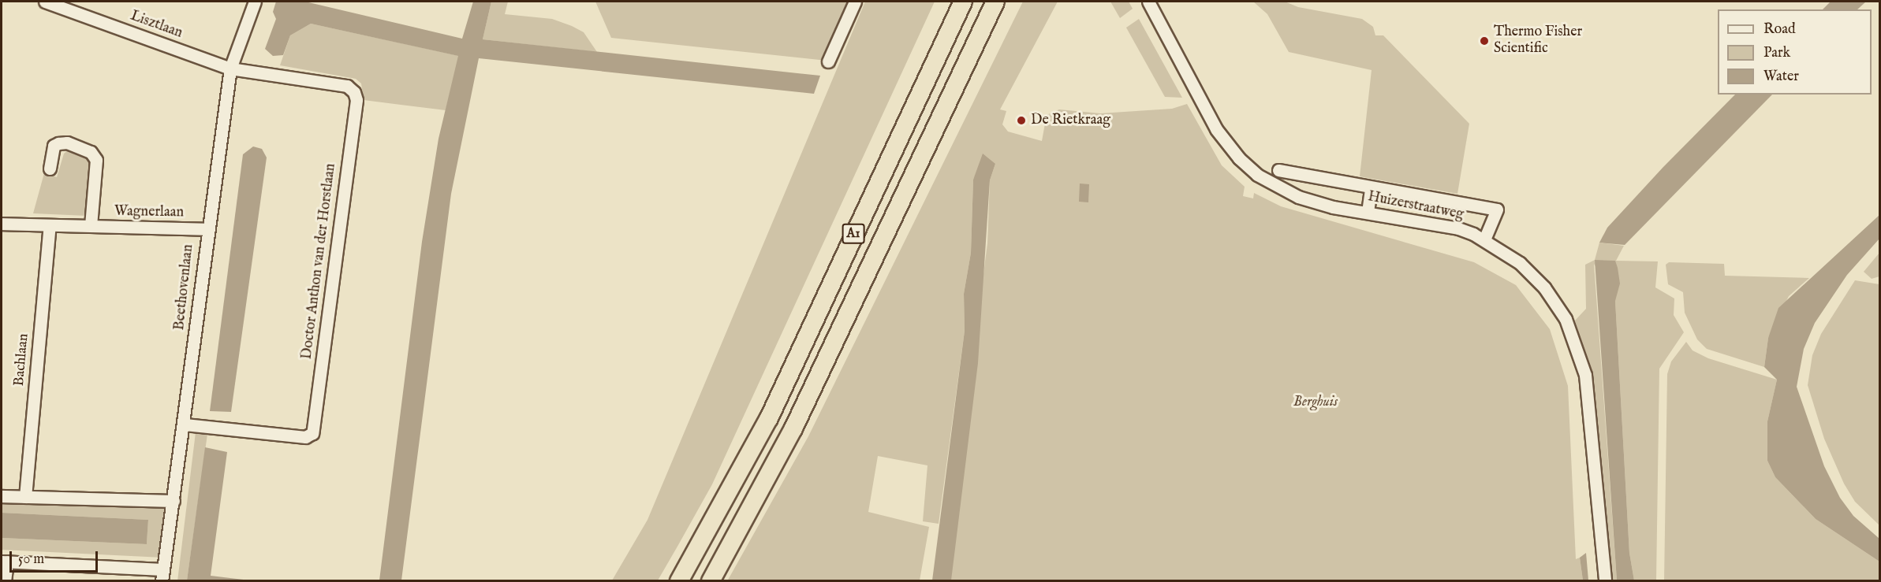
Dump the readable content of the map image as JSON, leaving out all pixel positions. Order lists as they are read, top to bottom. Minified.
{"streets":{"highway":["A1"],"street":["Lisztlaan","Huizerstraatweg","Wagnerlaan","Doctor Anthon van der Horstlaan","Beethovenlaan","Bachlaan"]},"crossings":[["Lisztlaan","Doctor Anthon van der Horstlaan"],["Lisztlaan","Beethovenlaan"],["Wagnerlaan","Beethovenlaan"],["Wagnerlaan","Bachlaan"],["Doctor Anthon van der Horstlaan","Beethovenlaan"]],"parks":["Berghuis"],"places":["Thermo Fisher Scientific","De Rietkraag"],"legend":["Road","Park","Water"],"scale_bar":"50 m"}
